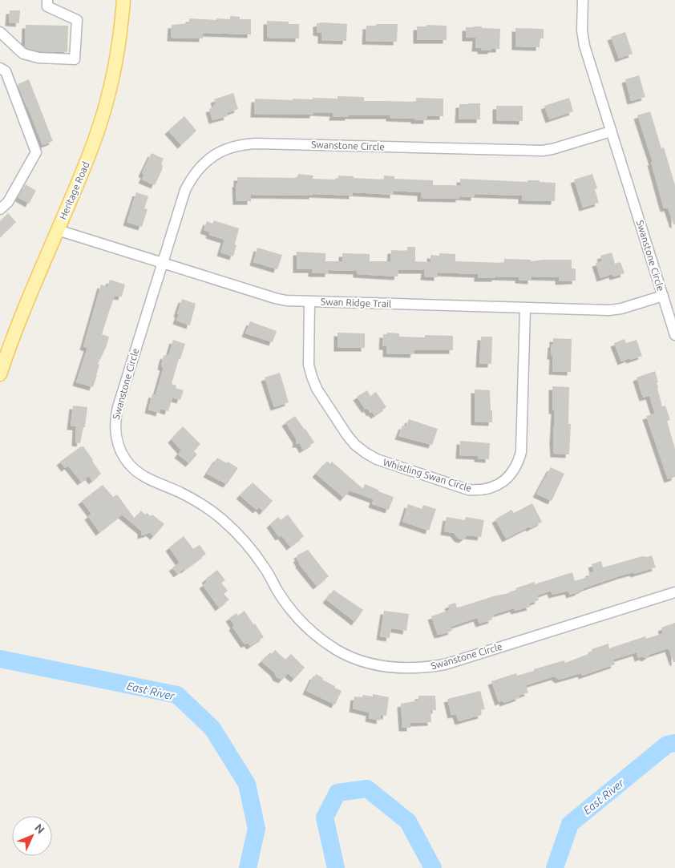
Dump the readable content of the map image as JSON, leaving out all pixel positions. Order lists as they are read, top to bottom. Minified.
{"streets":{"main road":["Heritage Road"],"street":["Swanstone Circle","Swan Ridge Trail","Whistling Swan Circle"]},"crossings":[["Swanstone Circle","Swan Ridge Trail"],["Heritage Road","Swan Ridge Trail"],["Swan Ridge Trail","Whistling Swan Circle"]],"water":["East River"],"north":"top right"}
